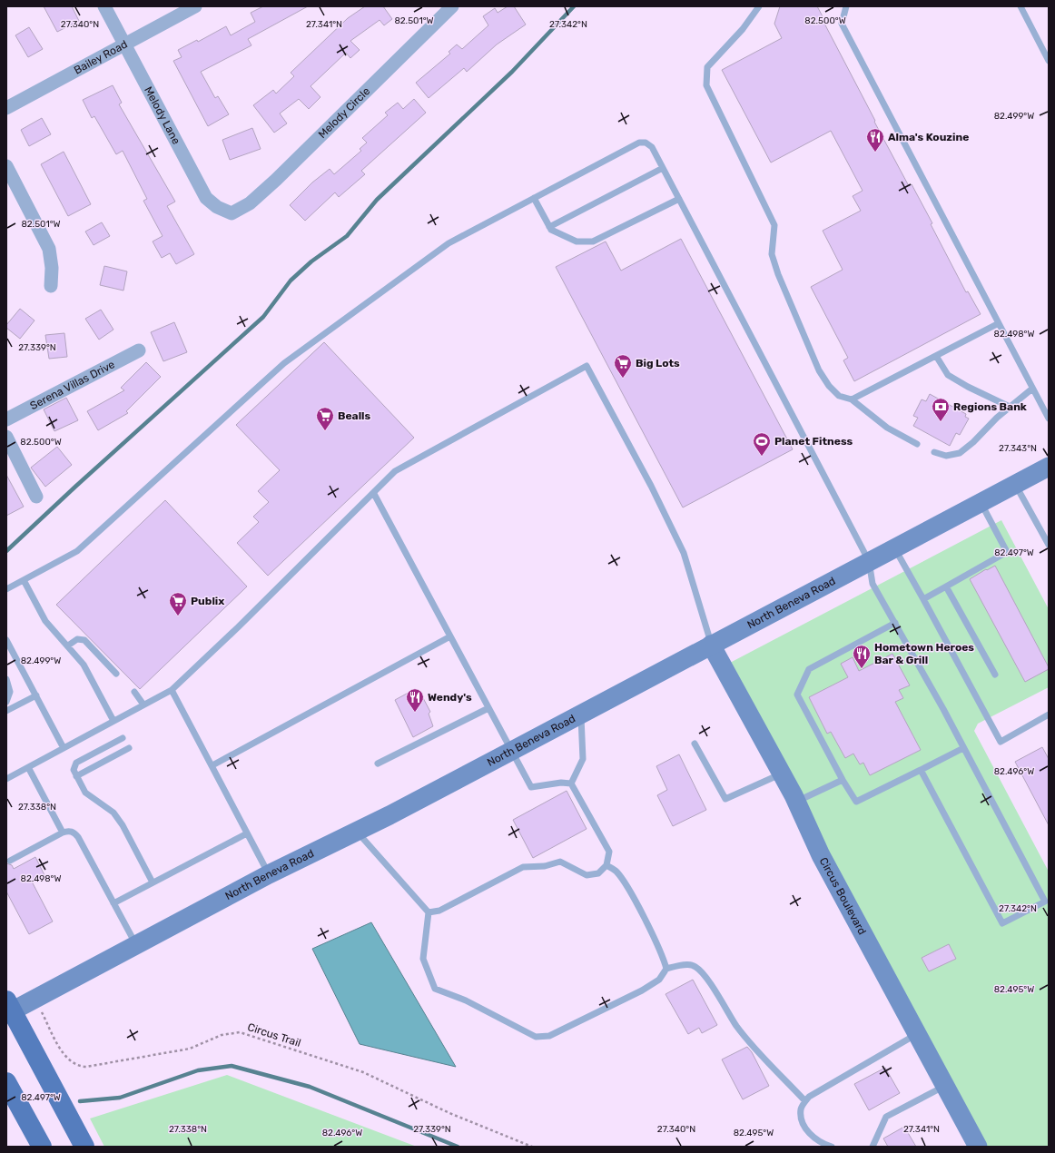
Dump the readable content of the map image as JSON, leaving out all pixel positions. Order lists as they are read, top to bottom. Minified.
{"streets":{"main road":["North Beneva Road","Circus Boulevard"],"street":["Bailey Road","Melody Circle","Melody Lane","Serena Villas Drive"],"path":["Circus Trail"]},"crossings":[["Bailey Road","Melody Lane"],["Melody Circle","Melody Lane"],["North Beneva Road","Circus Boulevard"],["North Beneva Road","Circus Trail"]],"places":{"restaurant":["Alma's Kouzine","Hometown Heroes Bar & Grill","Wendy's"],"supermarket":["Big Lots","Bealls","Publix"],"bank":["Regions Bank"],"sports":["Planet Fitness"]},"coordinates":["82.501°W","82.500°W","27.340°N","27.341°N","27.342°N","82.499°W","82.498°W","27.339°N","27.343°N","82.497°W","82.496°W","27.338°N","82.495°W"]}
